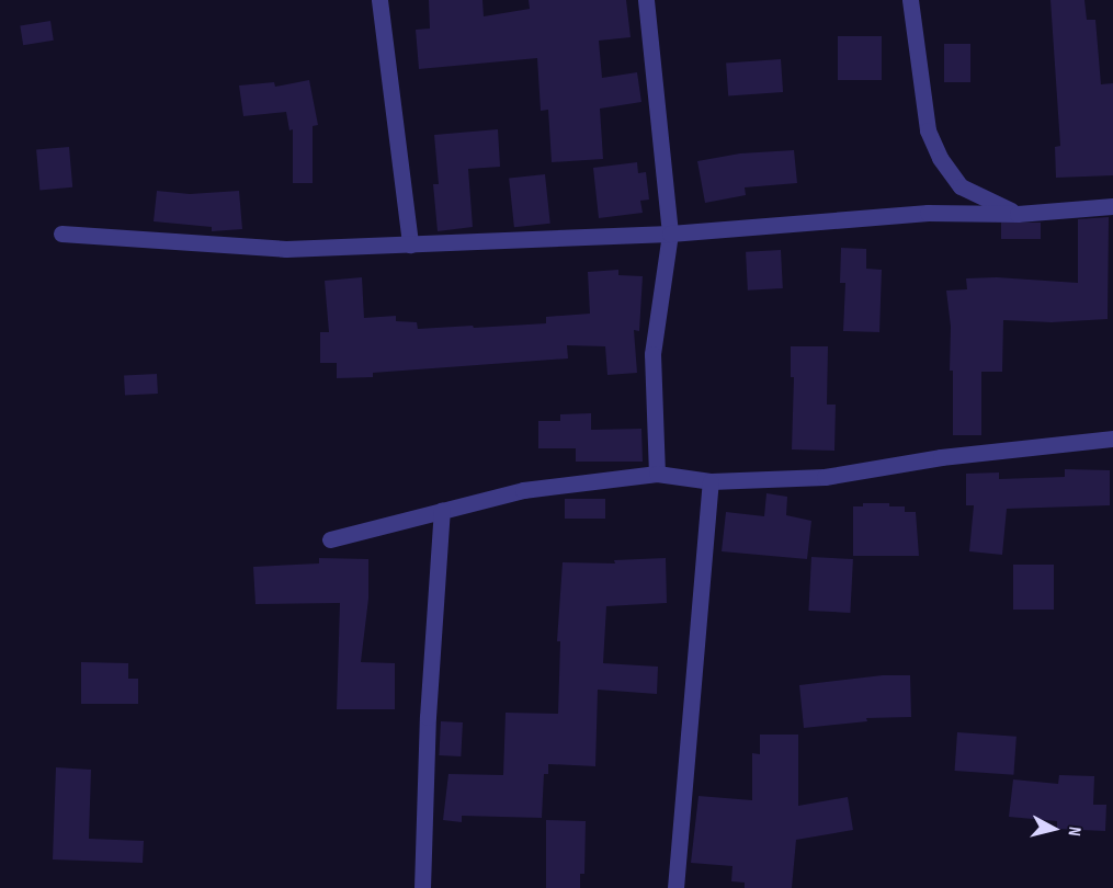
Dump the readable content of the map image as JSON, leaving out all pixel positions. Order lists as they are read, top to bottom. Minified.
{"north":"right"}
